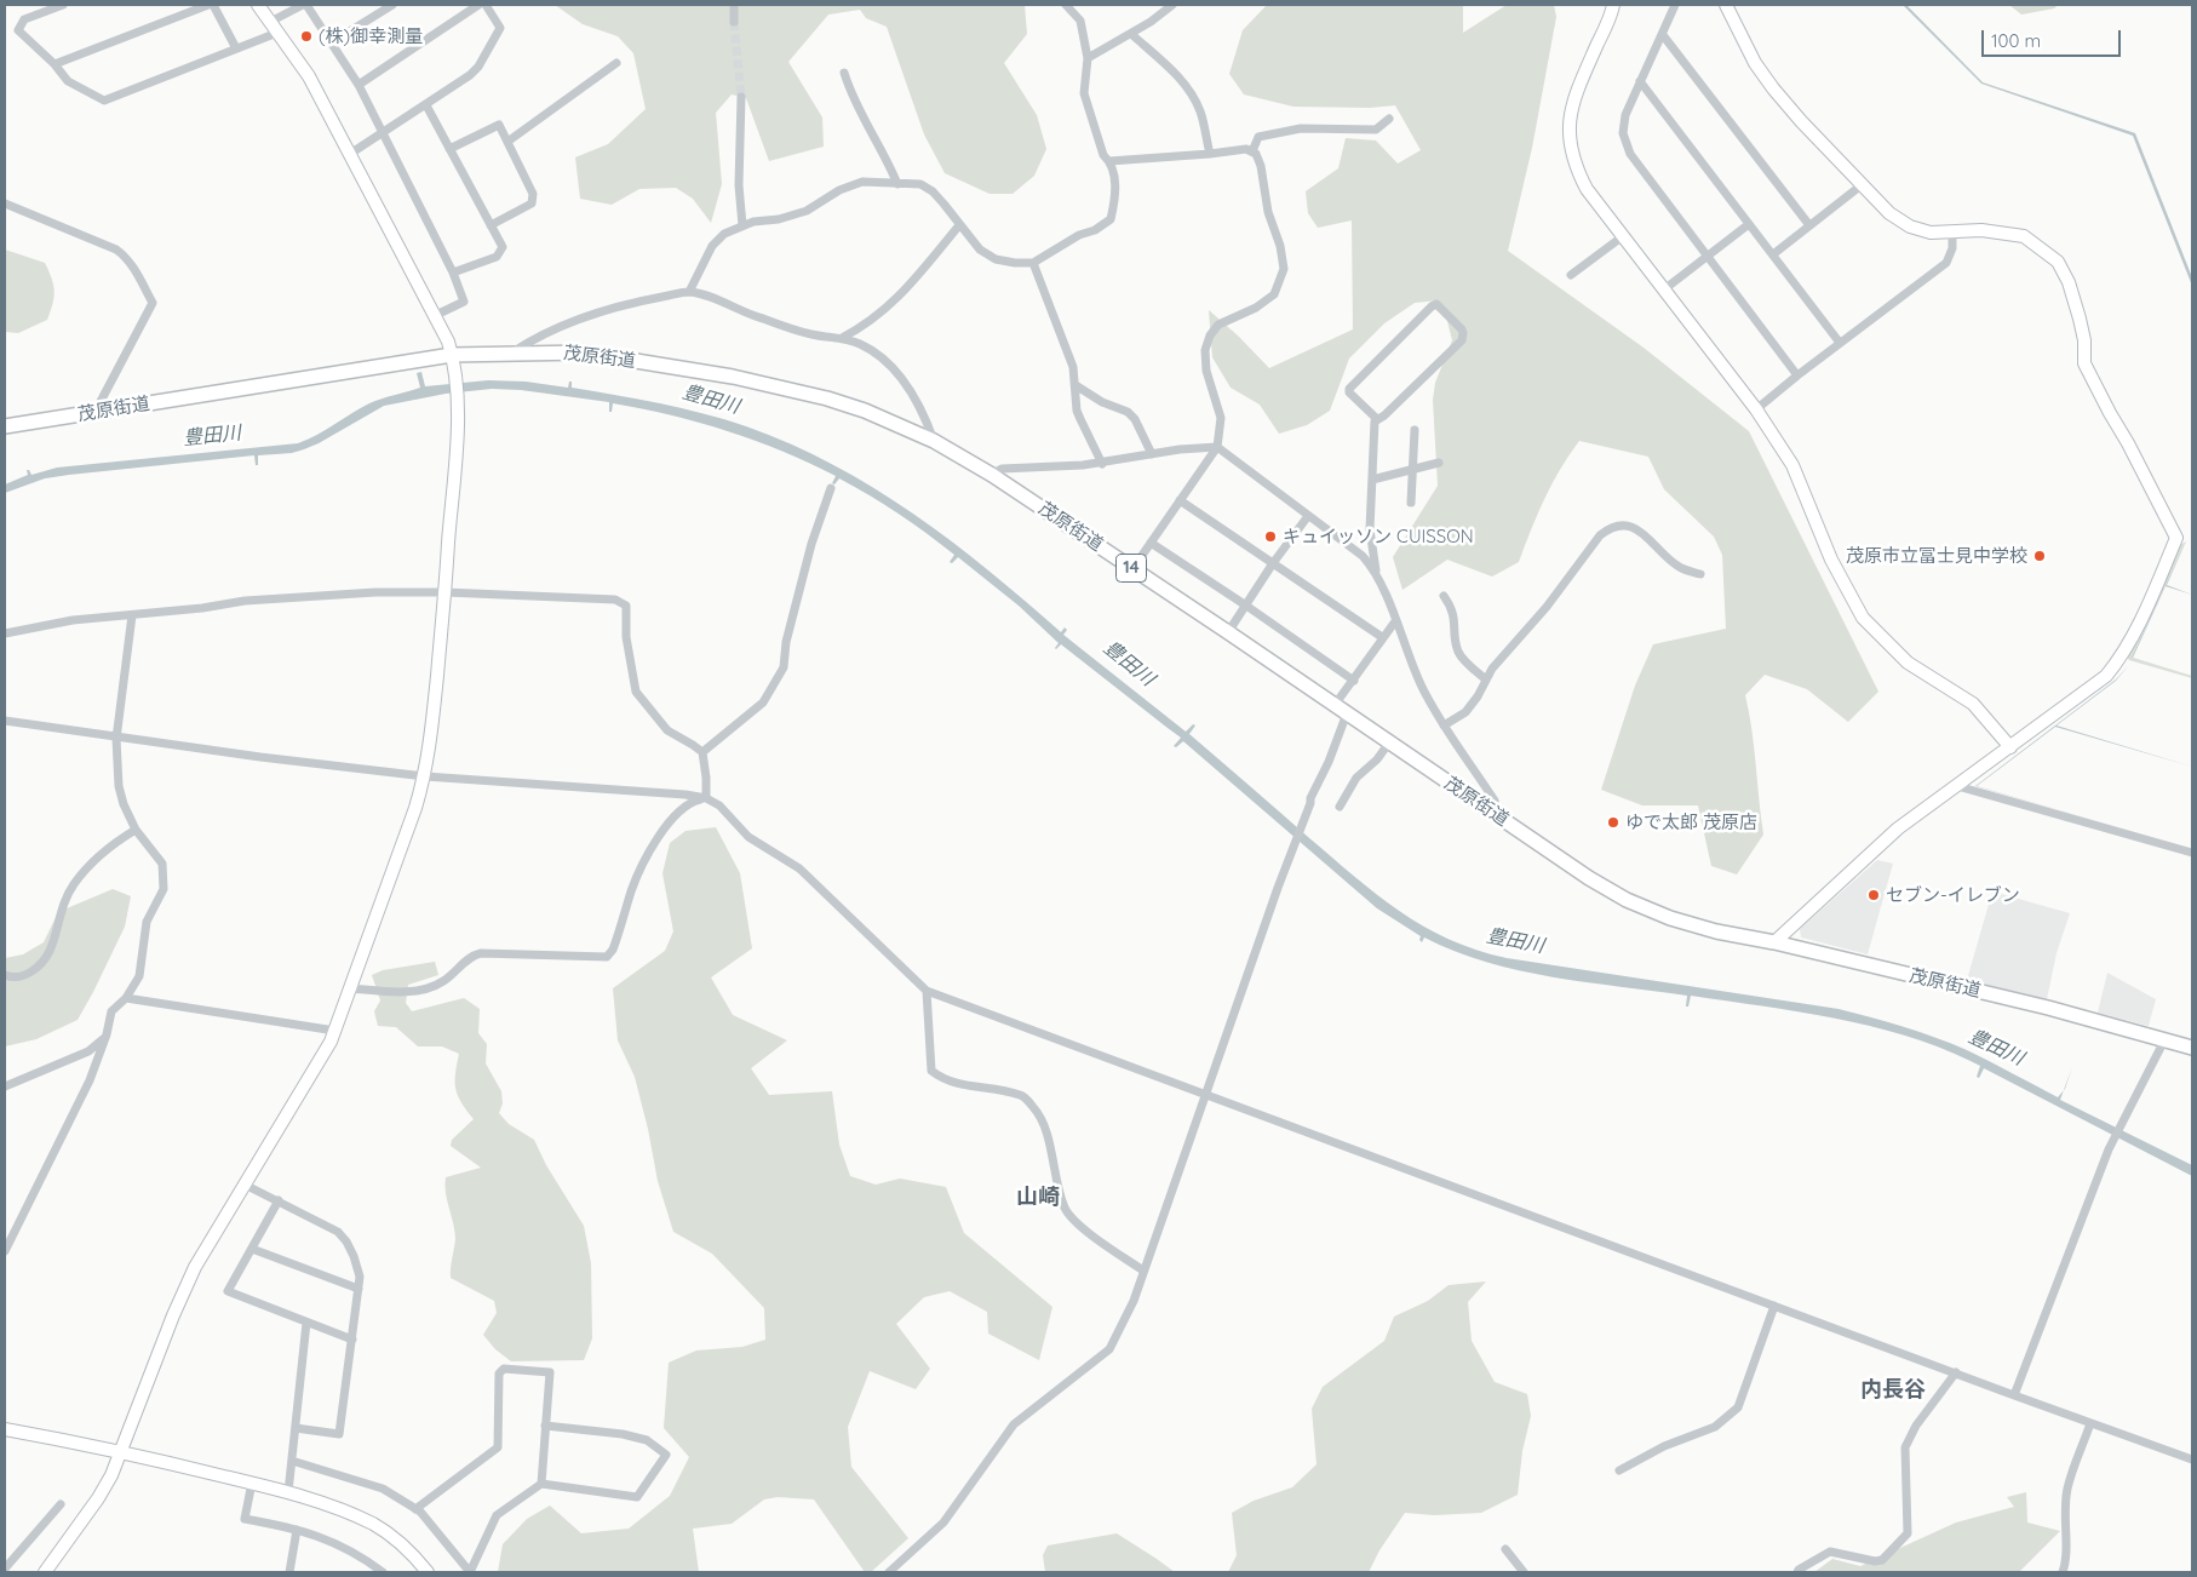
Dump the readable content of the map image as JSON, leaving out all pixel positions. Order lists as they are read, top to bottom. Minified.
{"streets":{"main road":["茂原街道","14"]},"districts":["山崎","内長谷"],"water":["豊田川"],"places":["(株)御幸測量","キュイッソン CUISSON","茂原市立冨士見中学校","ゆで太郎 茂原店","セブン-イレブン"],"scale_bar":"100 m"}
